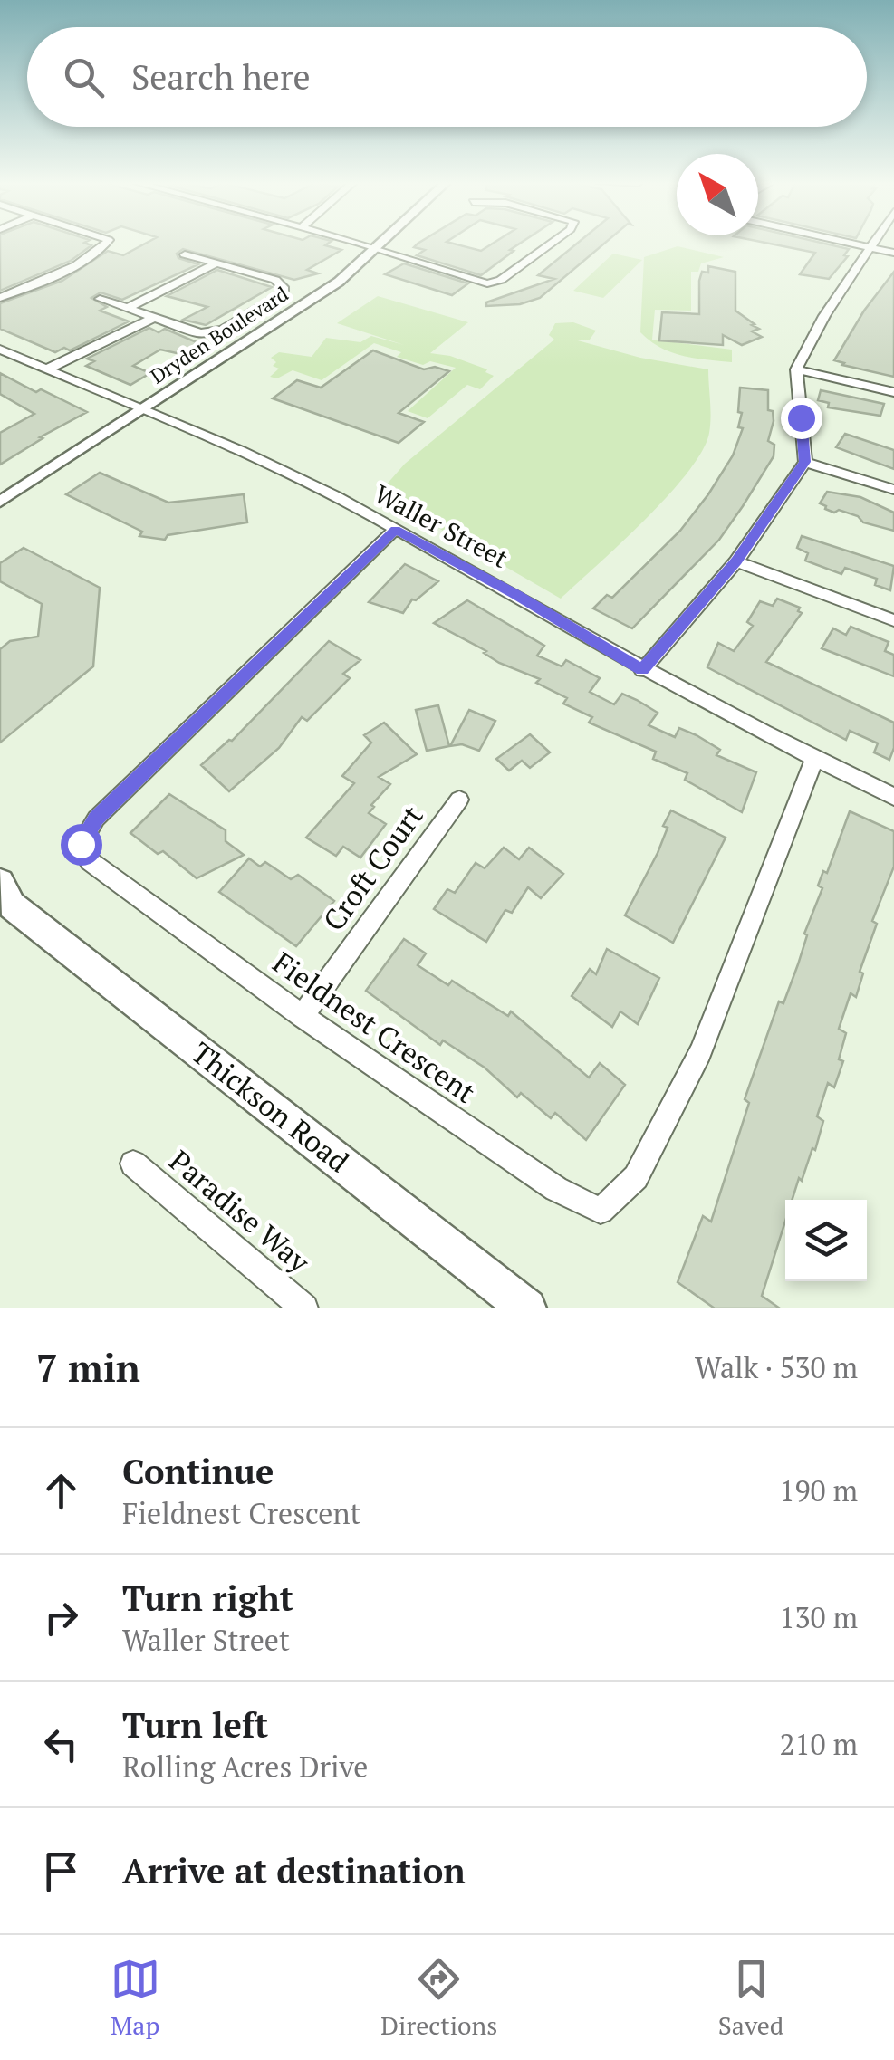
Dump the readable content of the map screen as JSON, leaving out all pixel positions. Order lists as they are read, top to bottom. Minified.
{"streets":{"main road":["Thickson Road"],"street":["Dryden Boulevard","Waller Street","Croft Court","Fieldnest Crescent","Paradise Way"]},"crossings":[["Dryden Boulevard","Waller Street"],["Waller Street","Fieldnest Crescent"],["Croft Court","Fieldnest Crescent"]],"north":"top left","page":{"search":"Search here","heading":["7 min","Walk · 530 m"],"list":[["Continue","Fieldnest Crescent","190 m"],["Turn right","Waller Street","130 m"],["Turn left","Rolling Acres Drive","210 m"],"Arrive at destination"],"nav":["Map","Directions","Saved"]}}
